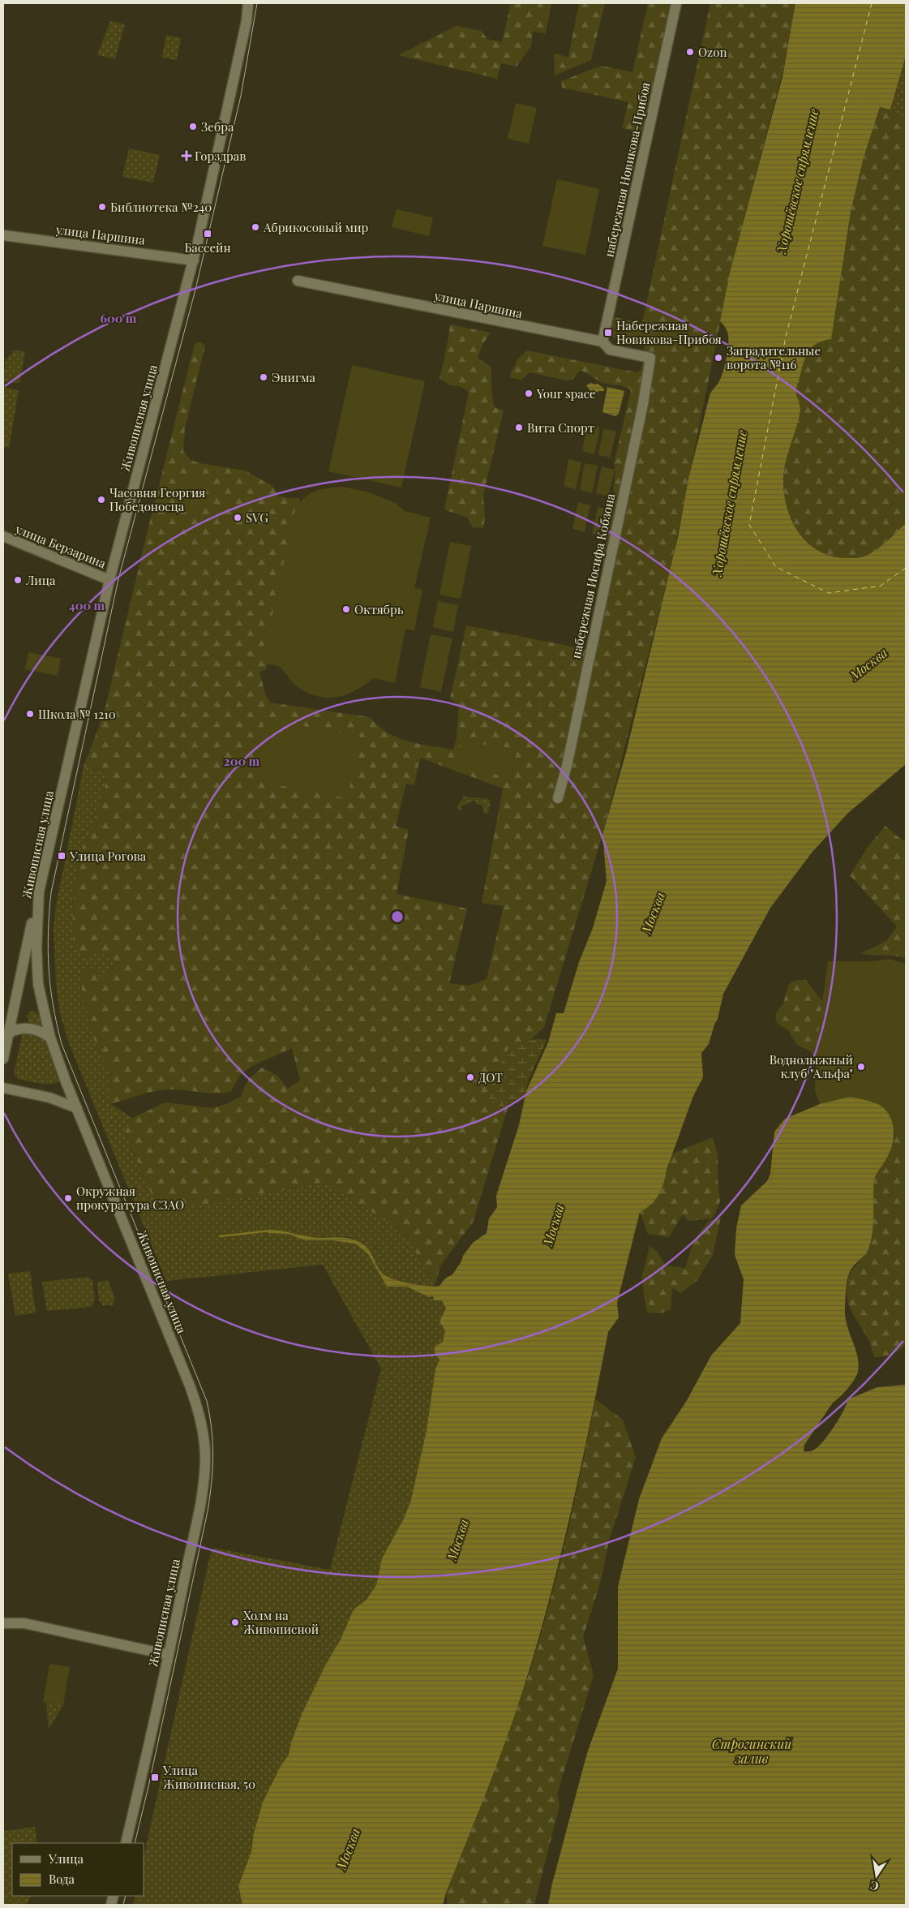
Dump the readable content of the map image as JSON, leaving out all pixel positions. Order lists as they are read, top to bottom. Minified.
{"streets":{"street":["набережная Новикова-Прибоя","улица Паршина","Живописная улица","улица Берзарина","набережная Иосифа Кобзона"]},"crossings":[["набережная Новикова-Прибоя","улица Паршина"],["улица Паршина","Живописная улица"],["улица Паршина","набережная Иосифа Кобзона"],["Живописная улица","улица Берзарина"]],"water":["Хорошёвское спрямление","Москва","Строгинский залив"],"places":{"other":["Ozon","Зебра","Библиотека №240","Абрикосовый мир","Заградительные ворота №116","Энигма","Your space","Вита Спорт","Часовня Георгия Победоносца","SVG","Лица","Октябрь","Школа № 1210","Воднолыжный клуб \"Альфа\"","ДОТ","Окружная прокуратура СЗАО","Холм на Живописной"],"health":["Горздрав"],"transit":["Бассейн","Набережная Новикова-Прибоя","Улица Рогова","Улица Живописная, 50"]},"legend":["Улица","Вода"],"north":"bottom","rings":["600 m","400 m","200 m"]}
